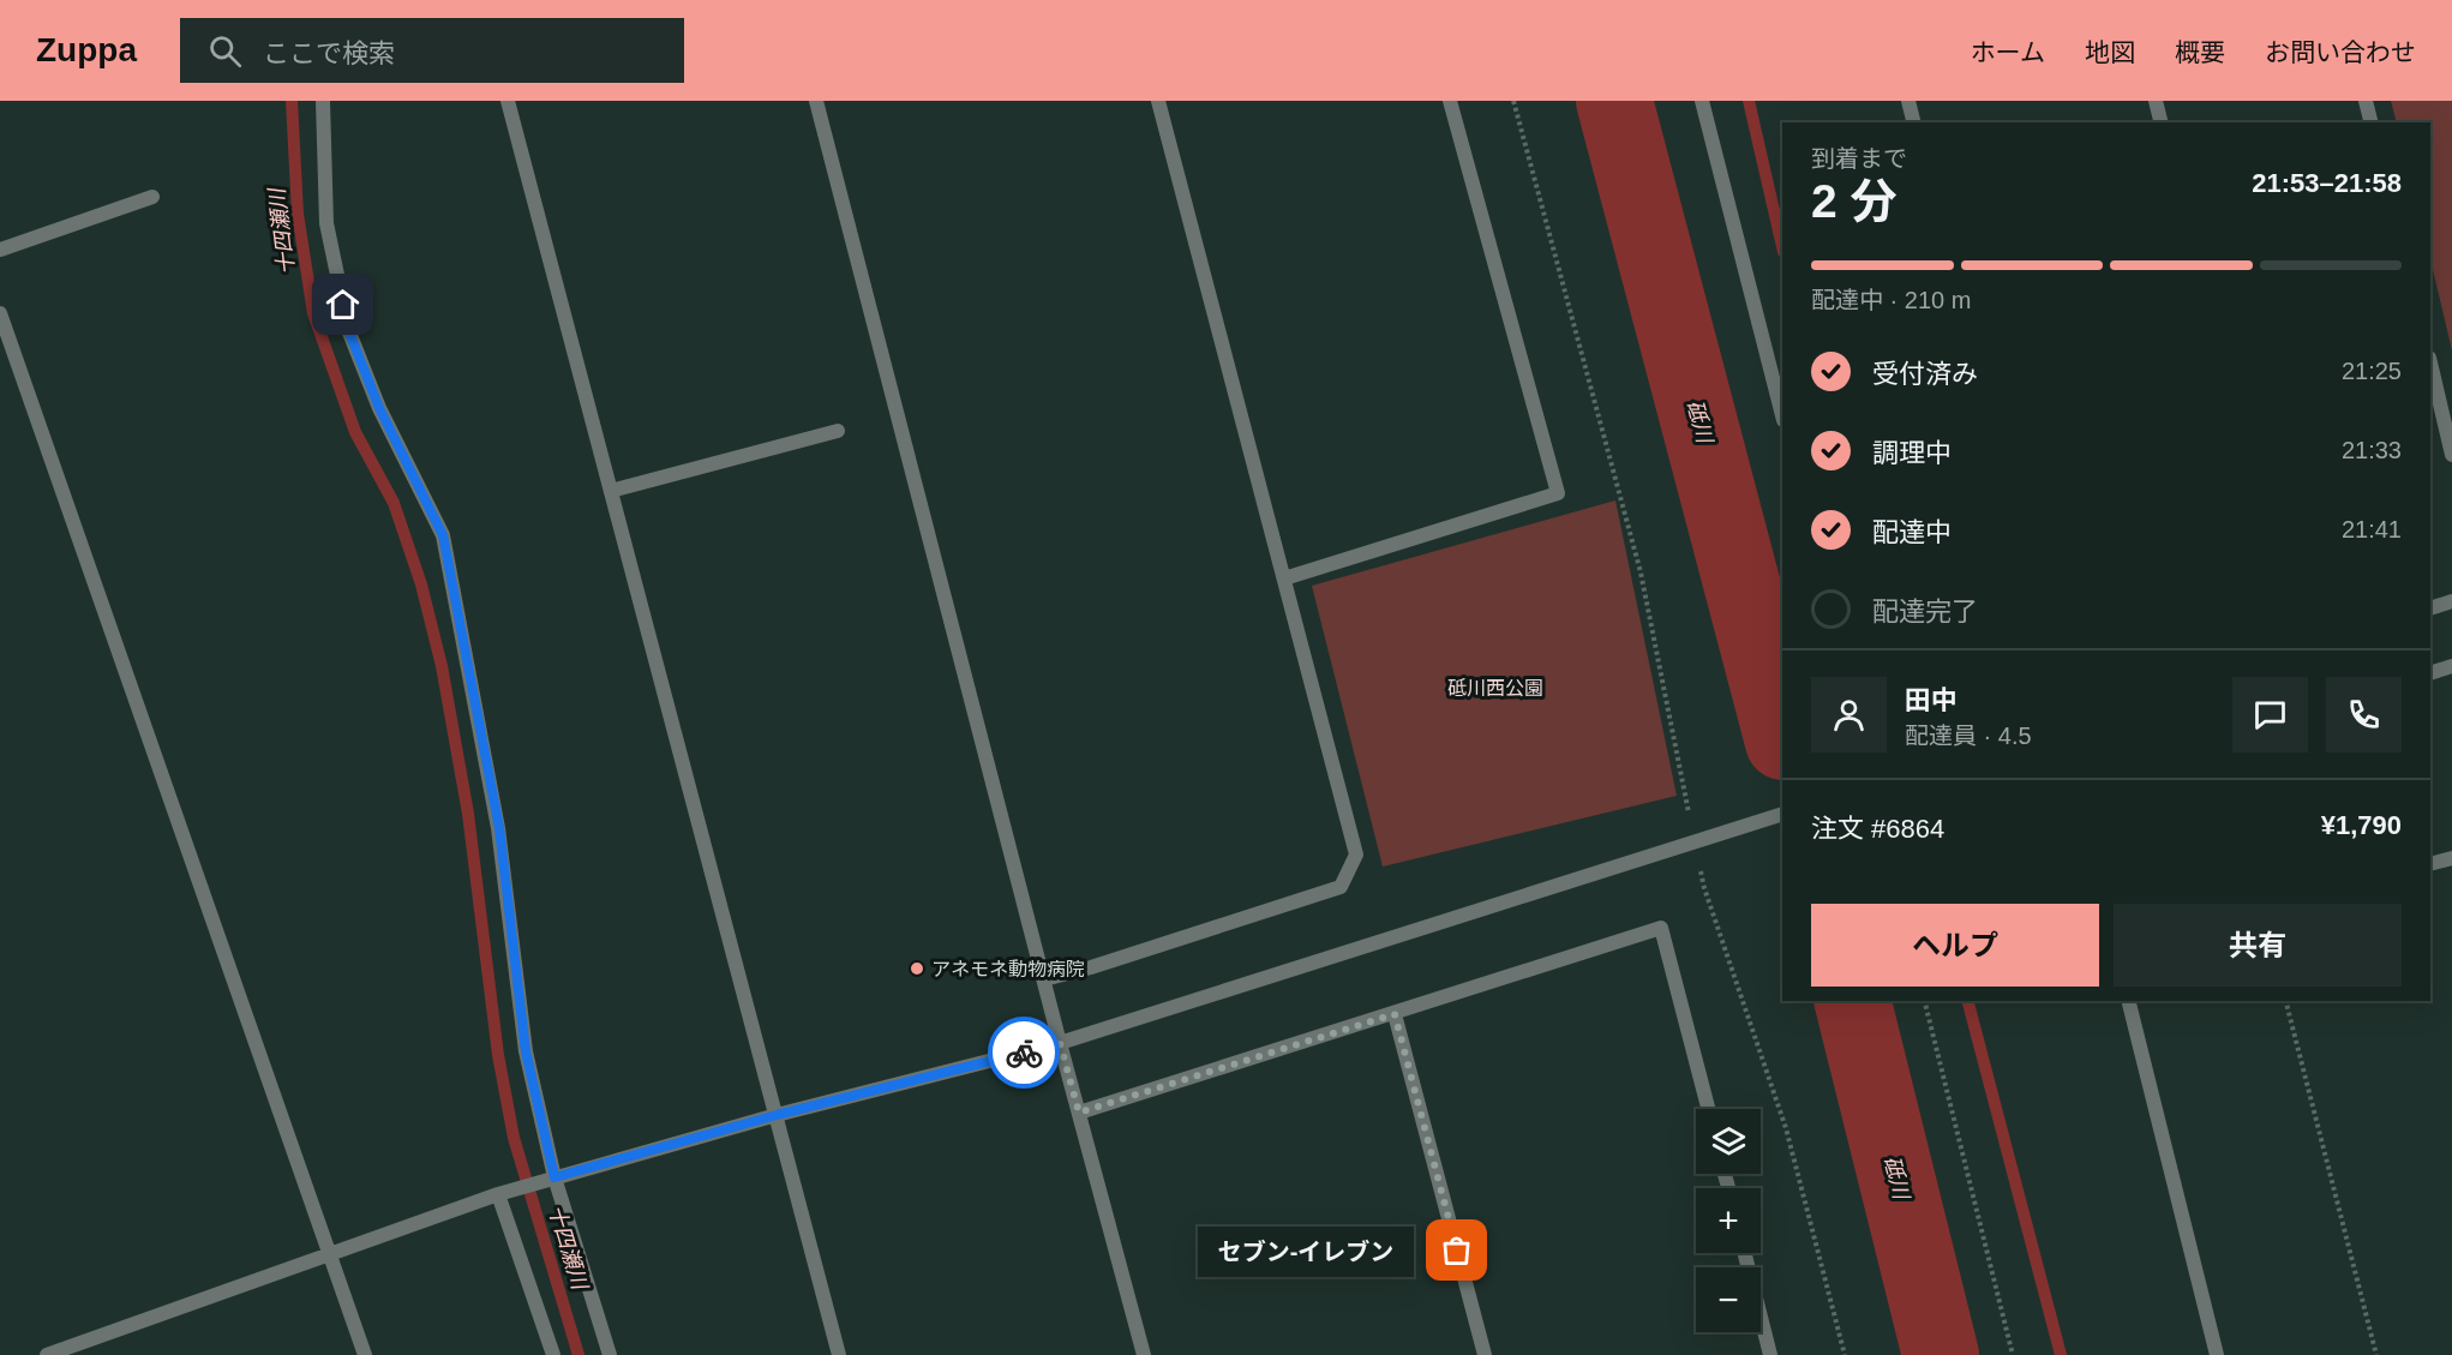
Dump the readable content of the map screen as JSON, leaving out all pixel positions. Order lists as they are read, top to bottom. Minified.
{"water":["十四瀬川","砥川"],"parks":["砥川西公園"],"places":["アネモネ動物病院","セブン-イレブン"],"page":{"header":"Zuppa","search":"ここで検索","nav":["ホーム","地図","概要","お問い合わせ"],"heading":["2 分","到着まで","21:53–21:58"],"panel":["田中","配達員 · 4.5","注文 #6864","¥1,790"],"bar":"配達中 · 210 m","list":[["受付済み","21:25"],["調理中","21:33"],["配達中","21:41"],"配達完了"],"buttons":["ヘルプ","共有"],"map_buttons":["+","−"],"bubble":"セブン-イレブン"}}
